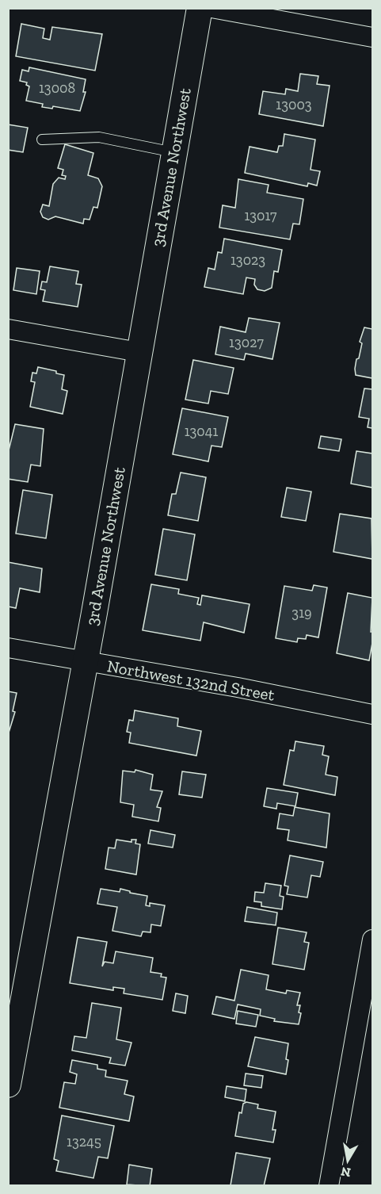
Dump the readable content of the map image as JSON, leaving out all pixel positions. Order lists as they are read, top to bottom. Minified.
{"streets":{"street":["3rd Avenue Northwest","Northwest 132nd Street"]},"crossings":[["3rd Avenue Northwest","Northwest 132nd Street"]],"house_numbers":["13008","13003","13017","13023","13027","13041","319","13245"],"north":"bottom"}
